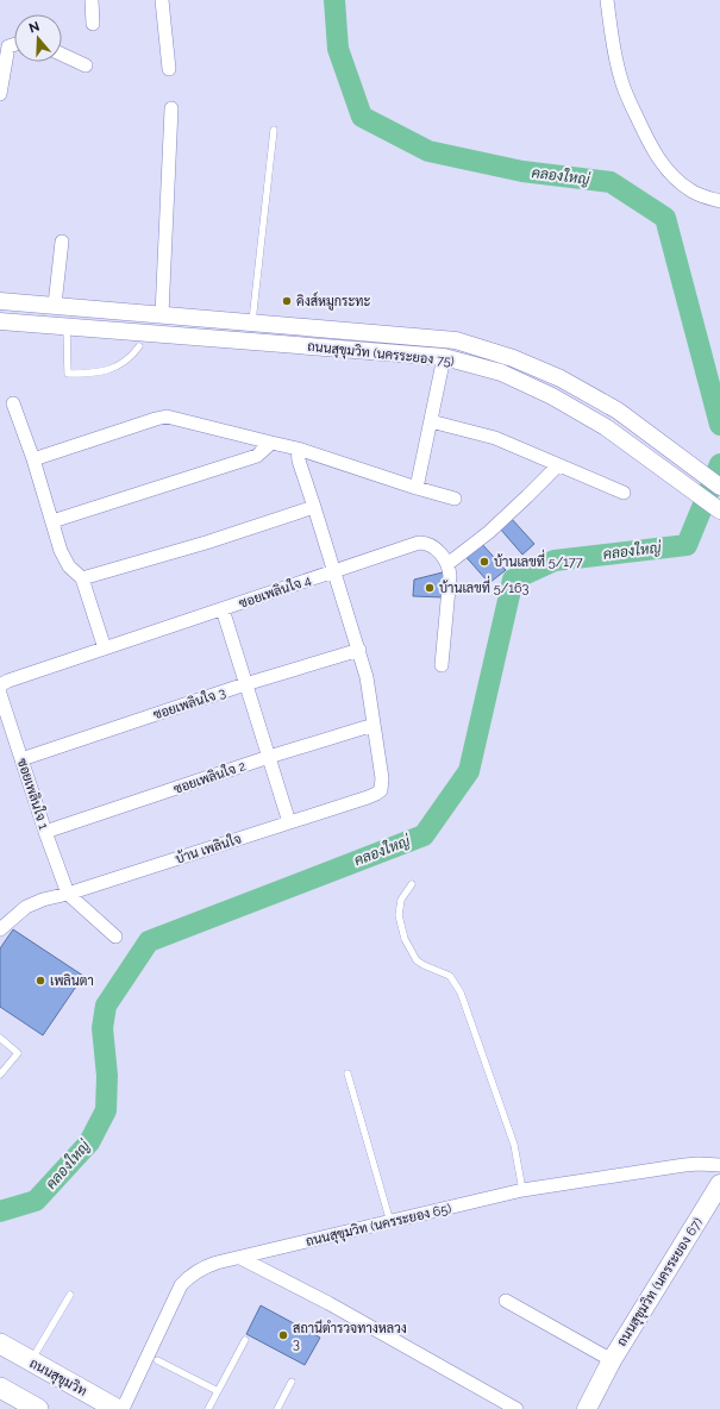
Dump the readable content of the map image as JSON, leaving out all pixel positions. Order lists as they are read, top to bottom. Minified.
{"streets":{"main road":["ถนนสุขุมวิท (นครระยอง 67)","ถนนสุขุมวิท"],"street":["ถนนสุขุมวิท (นครระยอง 75)","ซอยเพลินใจ 4","ซอยเพลินใจ 3","ซอยเพลินใจ 2","ซอยเพลินใจ 1","บ้าน เพลินใจ","ถนนสุขุมวิท (นครระยอง 65)"]},"crossings":[["ซอยเพลินใจ 3","ซอยเพลินใจ 1"],["ซอยเพลินใจ 2","ซอยเพลินใจ 1"],["ซอยเพลินใจ 2","บ้าน เพลินใจ"],["ซอยเพลินใจ 1","บ้าน เพลินใจ"]],"water":["คลองใหญ่"],"places":["คิงส์หมูกระทะ","บ้านเลขที่ 5/177","บ้านเลขที่ 5/163","เพลินตา","สถานีตำรวจทางหลวง 3"],"north":"top"}
